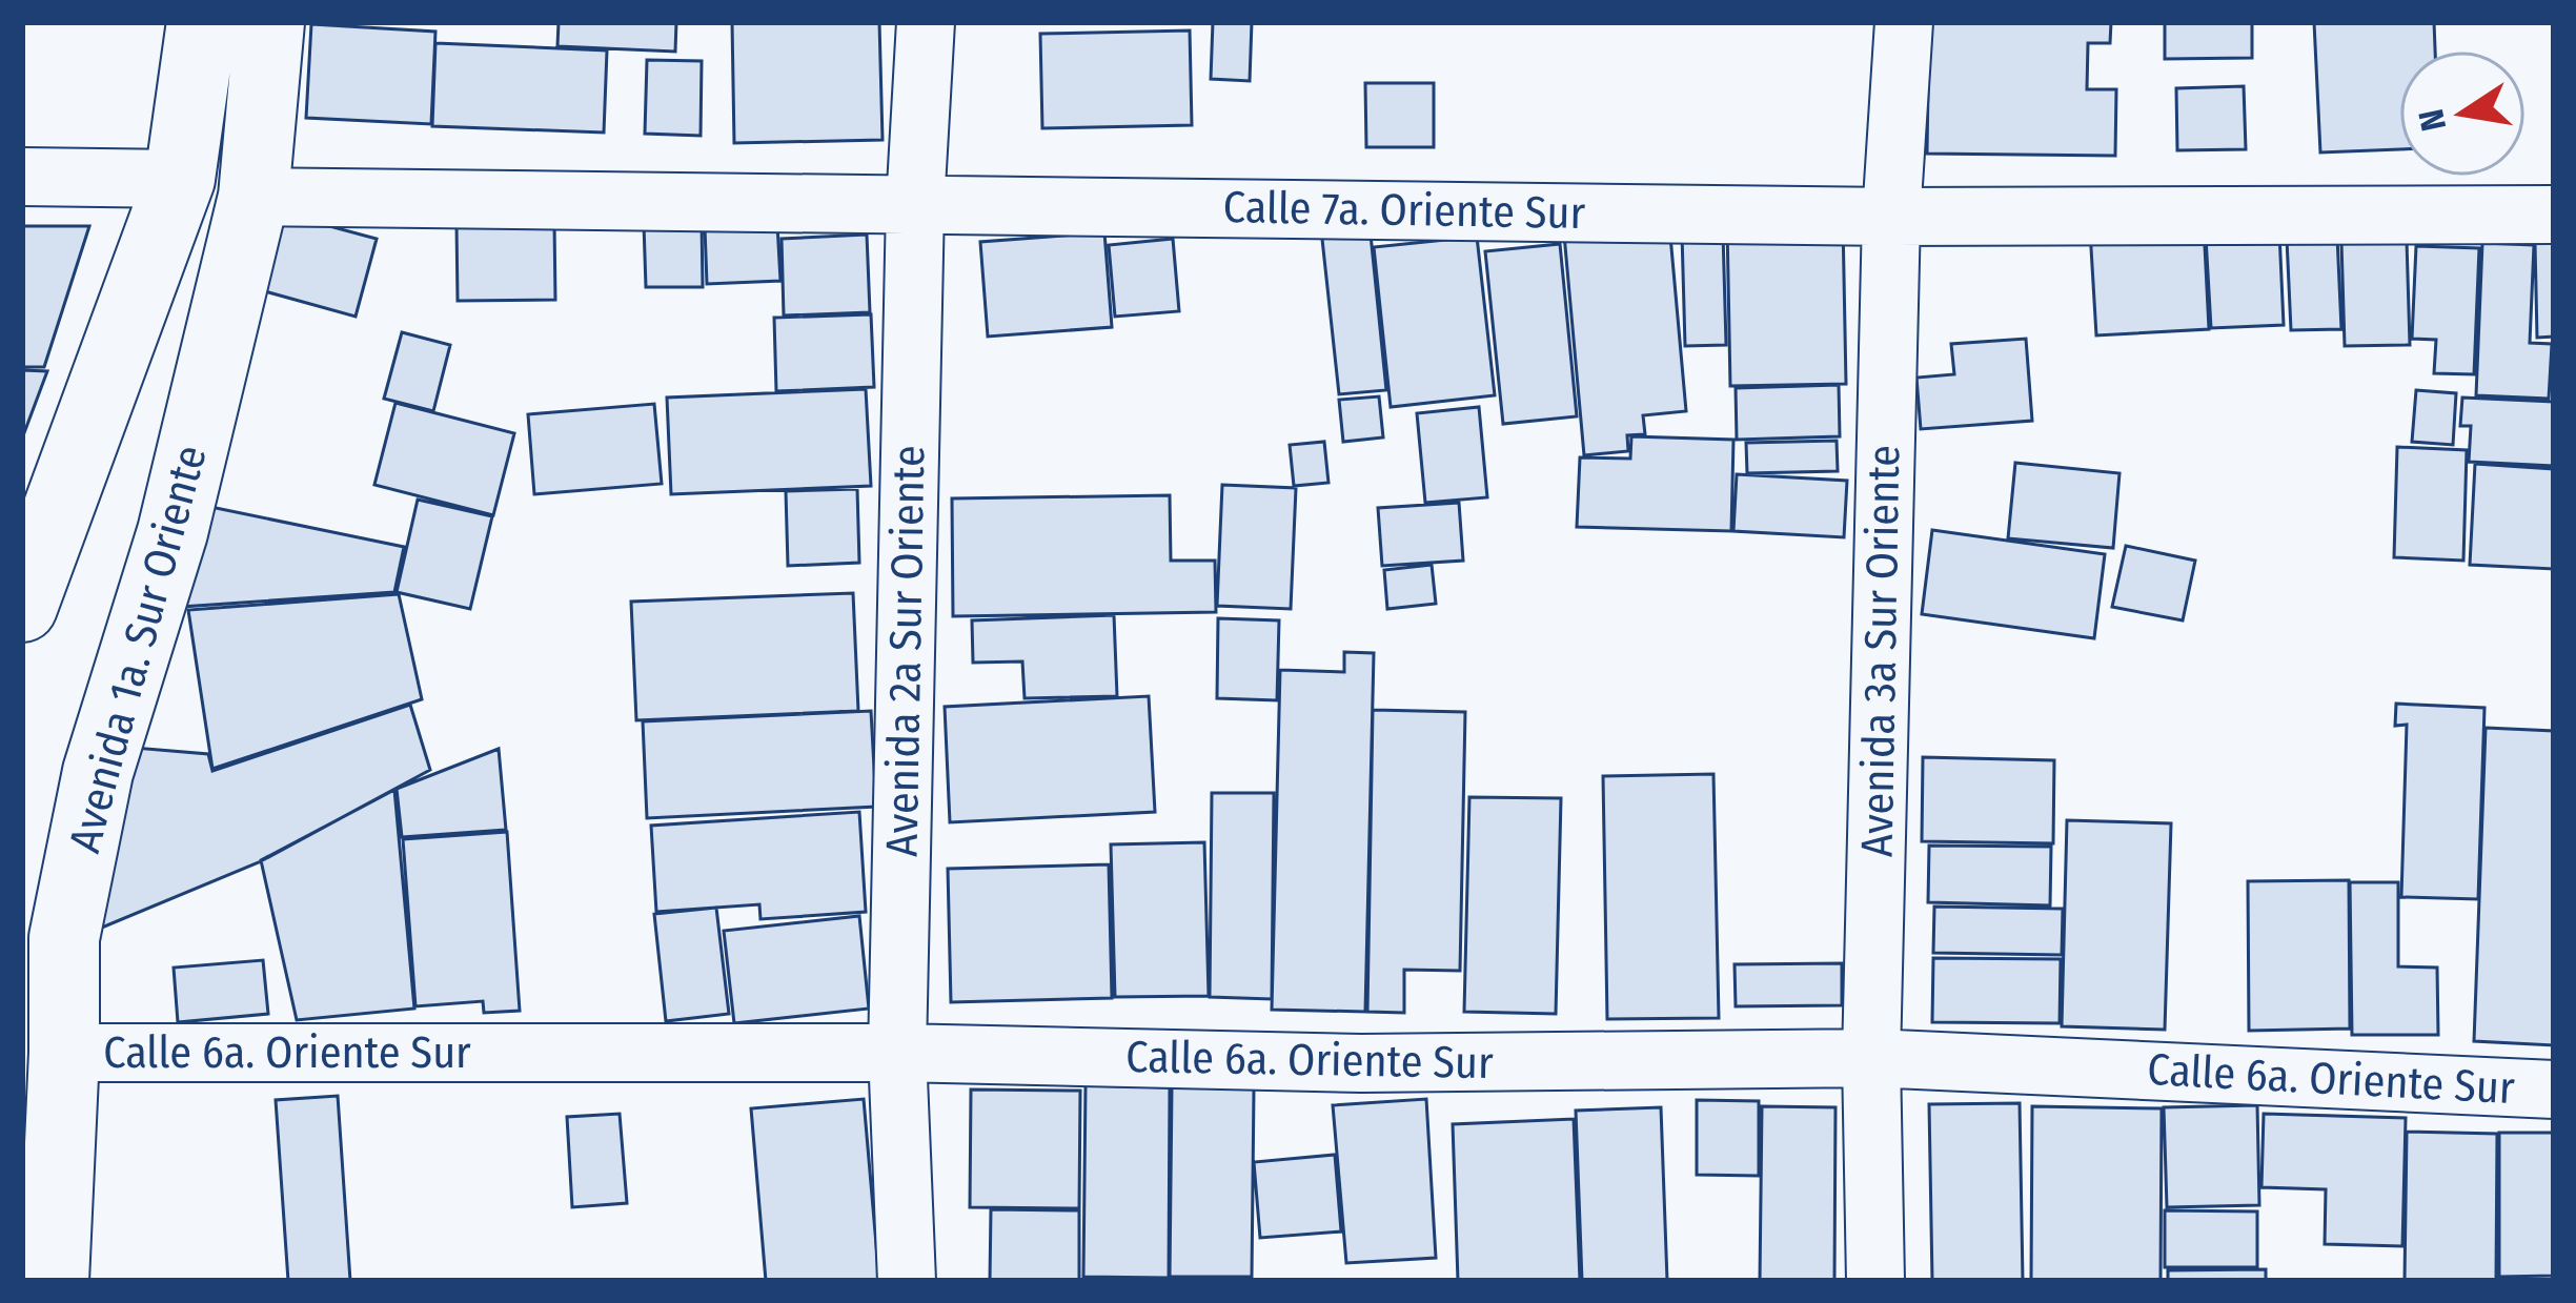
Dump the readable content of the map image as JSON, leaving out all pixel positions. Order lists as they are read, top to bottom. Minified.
{"streets":{"street":["Calle 7a. Oriente Sur","Avenida 1a. Sur Oriente","Avenida 2a Sur Oriente","Avenida 3a Sur Oriente","Calle 6a. Oriente Sur"]},"crossings":[["Calle 7a. Oriente Sur","Avenida 1a. Sur Oriente"],["Calle 7a. Oriente Sur","Avenida 2a Sur Oriente"],["Calle 7a. Oriente Sur","Avenida 3a Sur Oriente"],["Avenida 1a. Sur Oriente","Calle 6a. Oriente Sur"],["Avenida 2a Sur Oriente","Calle 6a. Oriente Sur"],["Avenida 3a Sur Oriente","Calle 6a. Oriente Sur"]],"north":"left"}
